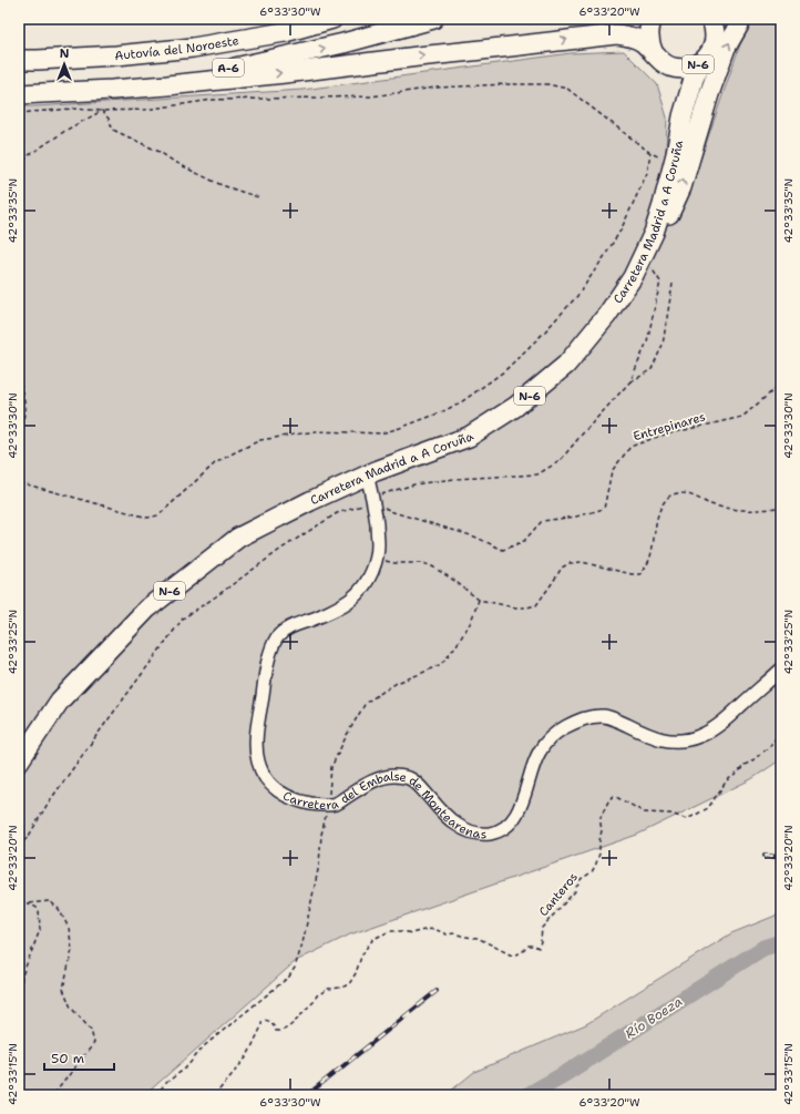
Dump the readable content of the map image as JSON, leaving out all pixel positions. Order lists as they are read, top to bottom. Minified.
{"streets":{"highway":["Autovía del Noroeste","N-6","A-6","Carretera Madrid a A Coruña"],"street":["Carretera del Embalse de Montearenas"],"path":["Entrepinares","Canteros"]},"crossings":[["N-6","Carretera Madrid a A Coruña"],["Carretera Madrid a A Coruña","Carretera del Embalse de Montearenas"],["Entrepinares","Carretera del Embalse de Montearenas"]],"water":["Río Boeza"],"scale_bar":"50 m","north":"top","coordinates":["6°33'30\"W","6°33'20\"W","42°33'35\"N","42°33'30\"N","42°33'25\"N","42°33'20\"N","42°33'15\"N"]}
